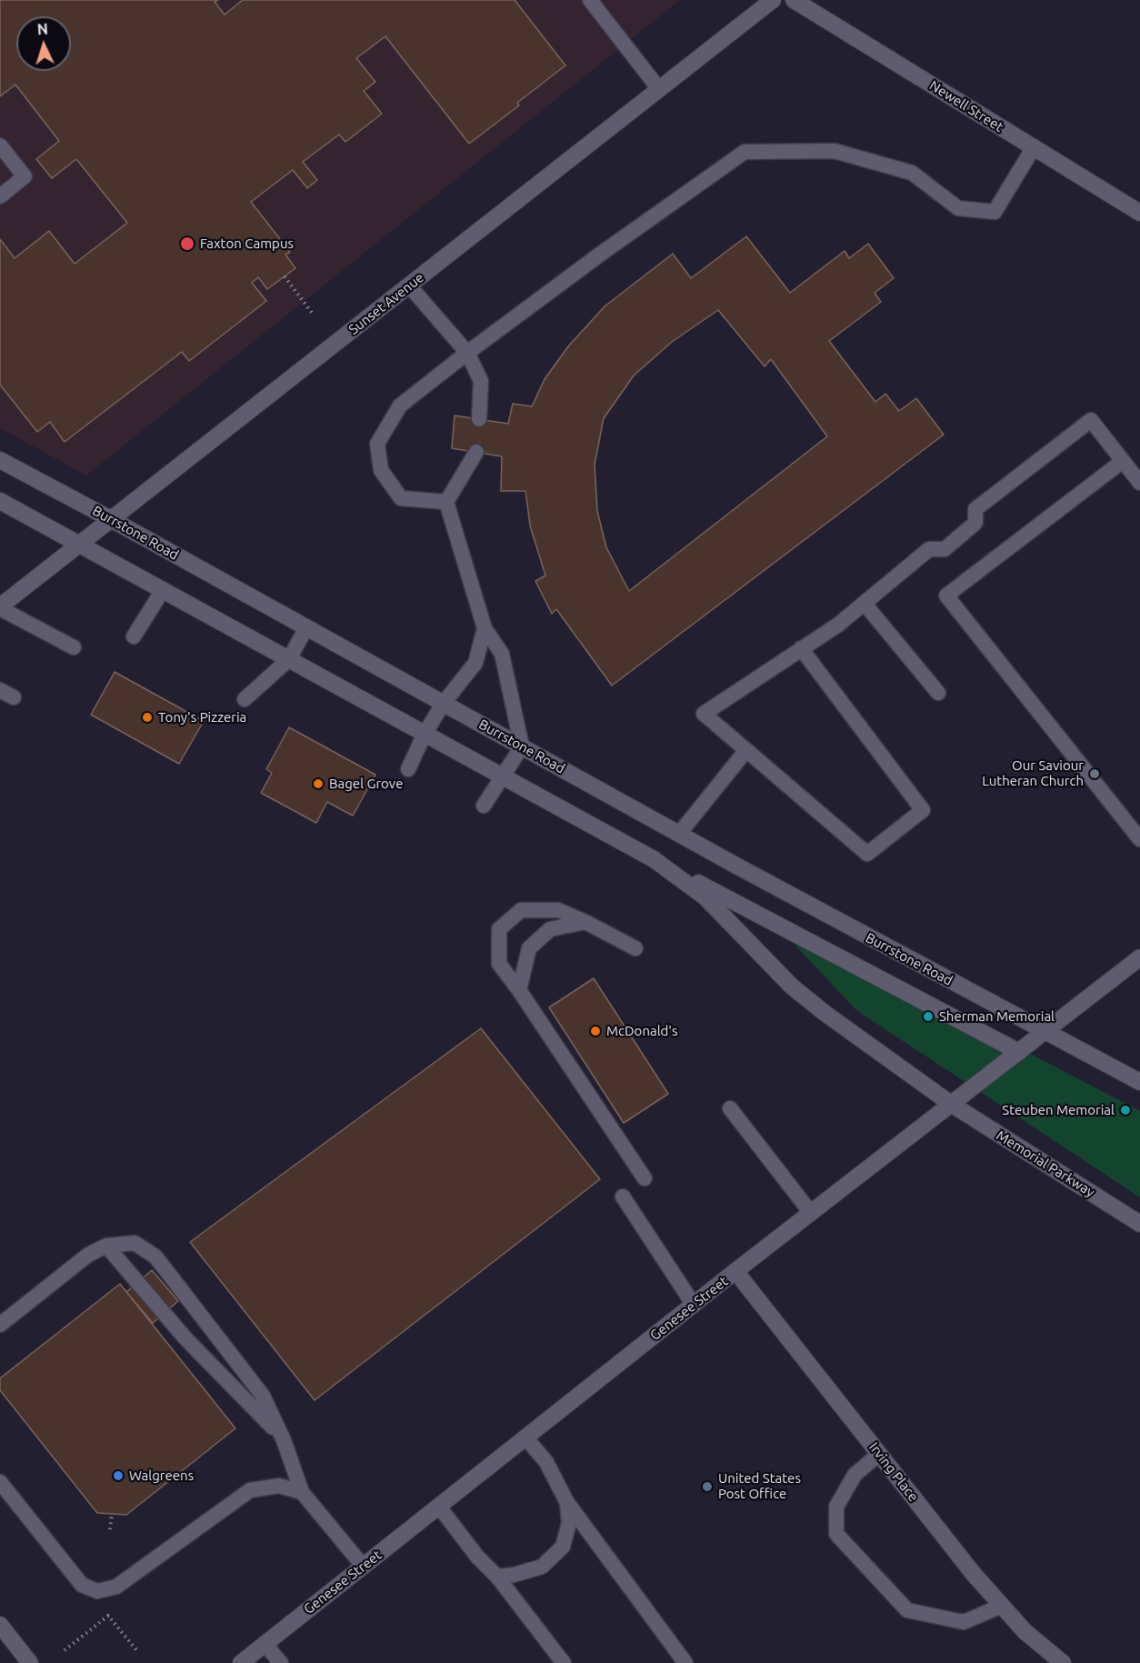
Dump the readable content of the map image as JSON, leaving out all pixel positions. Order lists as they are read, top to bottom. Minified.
{"streets":{"street":["Newell Street","Sunset Avenue","Burrstone Road","Memorial Parkway","Genesee Street","Irving Place"]},"crossings":[["Sunset Avenue","Burrstone Road"],["Burrstone Road","Genesee Street"],["Memorial Parkway","Genesee Street"],["Genesee Street","Irving Place"]],"places":["Faxton Campus","Tony's Pizzeria","Our Saviour Lutheran Church","Bagel Grove","Sherman Memorial","McDonald's","Steuben Memorial","Walgreens","United States Post Office"],"north":"top"}
